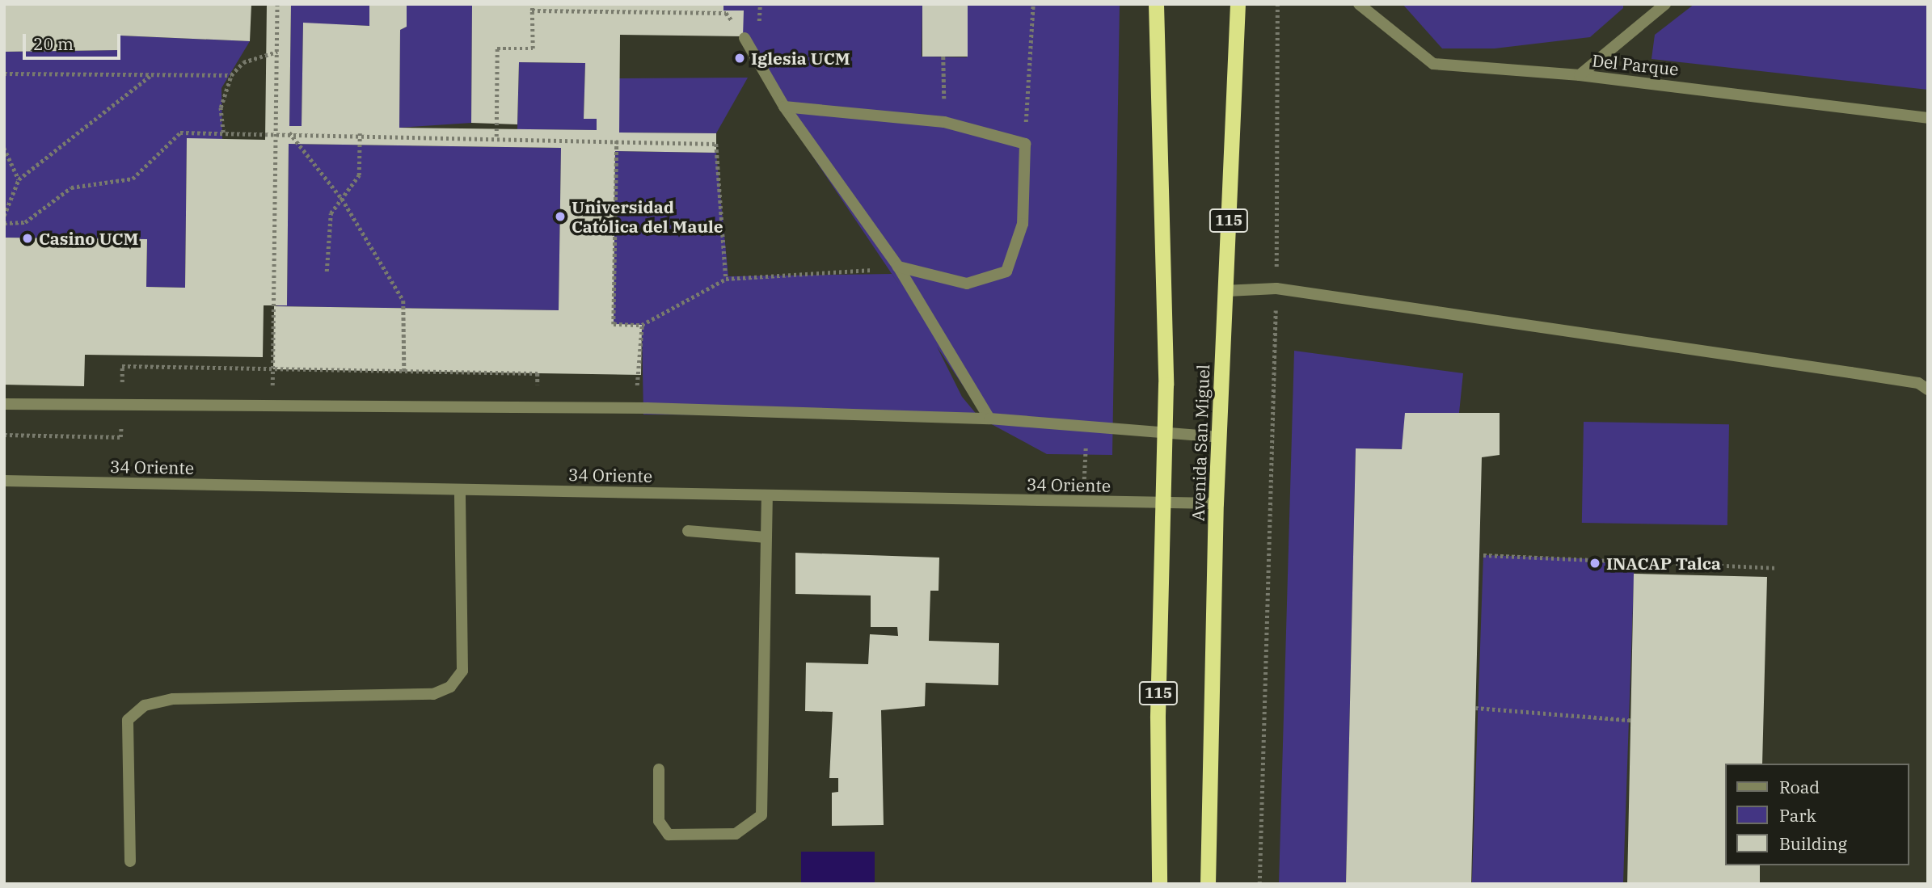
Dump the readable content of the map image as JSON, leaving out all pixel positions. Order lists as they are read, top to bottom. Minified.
{"streets":{"highway":["115","Avenida San Miguel"],"street":["Del Parque","34 Oriente"]},"crossings":[["Avenida San Miguel","34 Oriente"]],"places":["Iglesia UCM","Universidad Católica del Maule","Casino UCM","INACAP Talca"],"legend":["Road","Park","Building"],"scale_bar":"20 m"}
